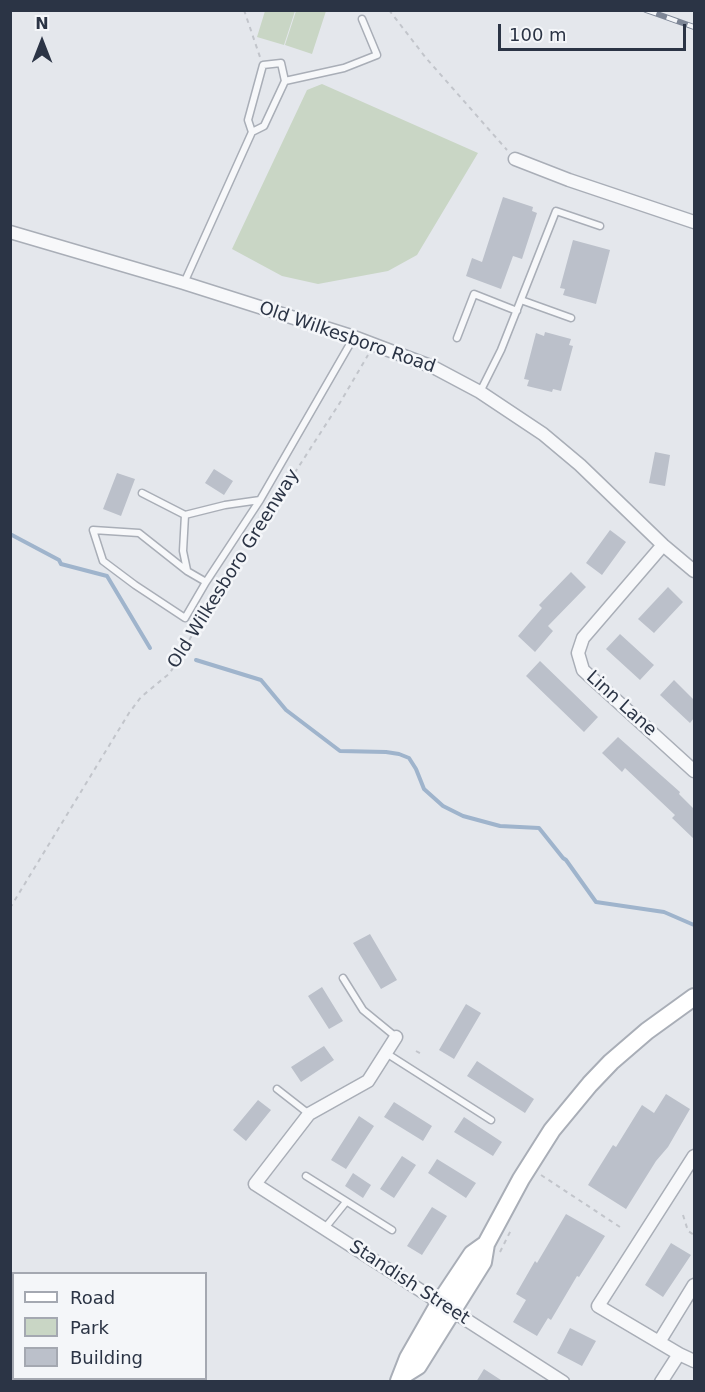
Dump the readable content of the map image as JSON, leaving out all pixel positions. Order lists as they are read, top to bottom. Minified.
{"streets":{"street":["Old Wilkesboro Road","Linn Lane","Standish Street"],"path":["Old Wilkesboro Greenway"]},"crossings":[["Old Wilkesboro Road","Old Wilkesboro Greenway"],["Old Wilkesboro Road","Linn Lane"]],"legend":["Road","Park","Building"],"scale_bar":"100 m","north":"top"}
